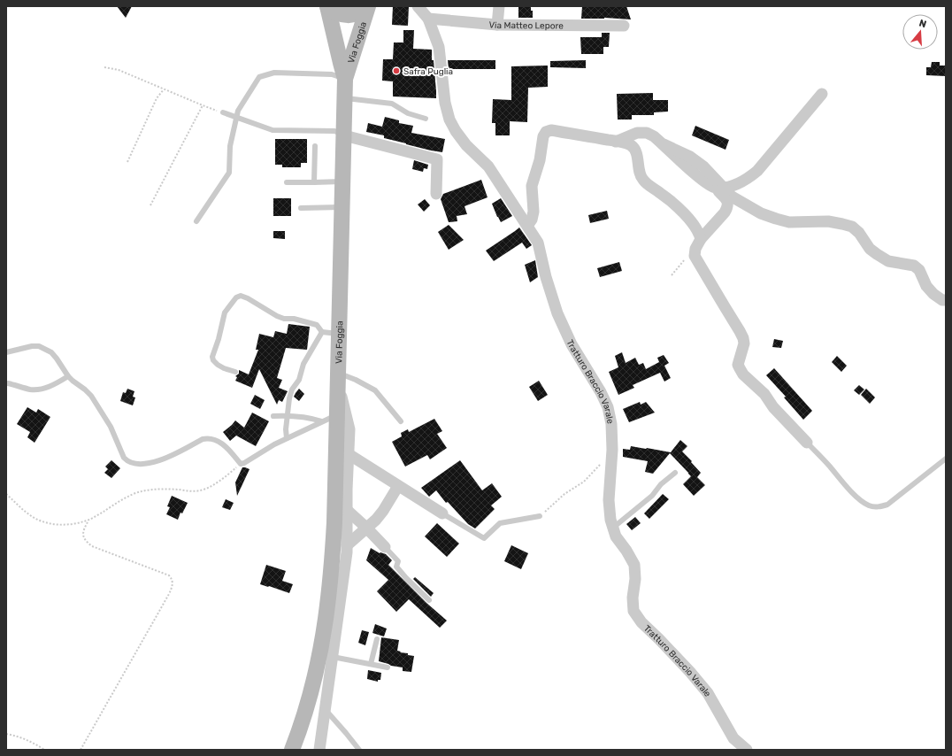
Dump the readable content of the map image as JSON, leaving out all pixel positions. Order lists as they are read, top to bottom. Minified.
{"streets":{"main road":["Via Foggia"],"street":["Via Matteo Lepore","Tratturo Braccio Varale"]},"crossings":[["Via Matteo Lepore","Tratturo Braccio Varale"]],"places":["Safra Puglia"],"north":"top"}
